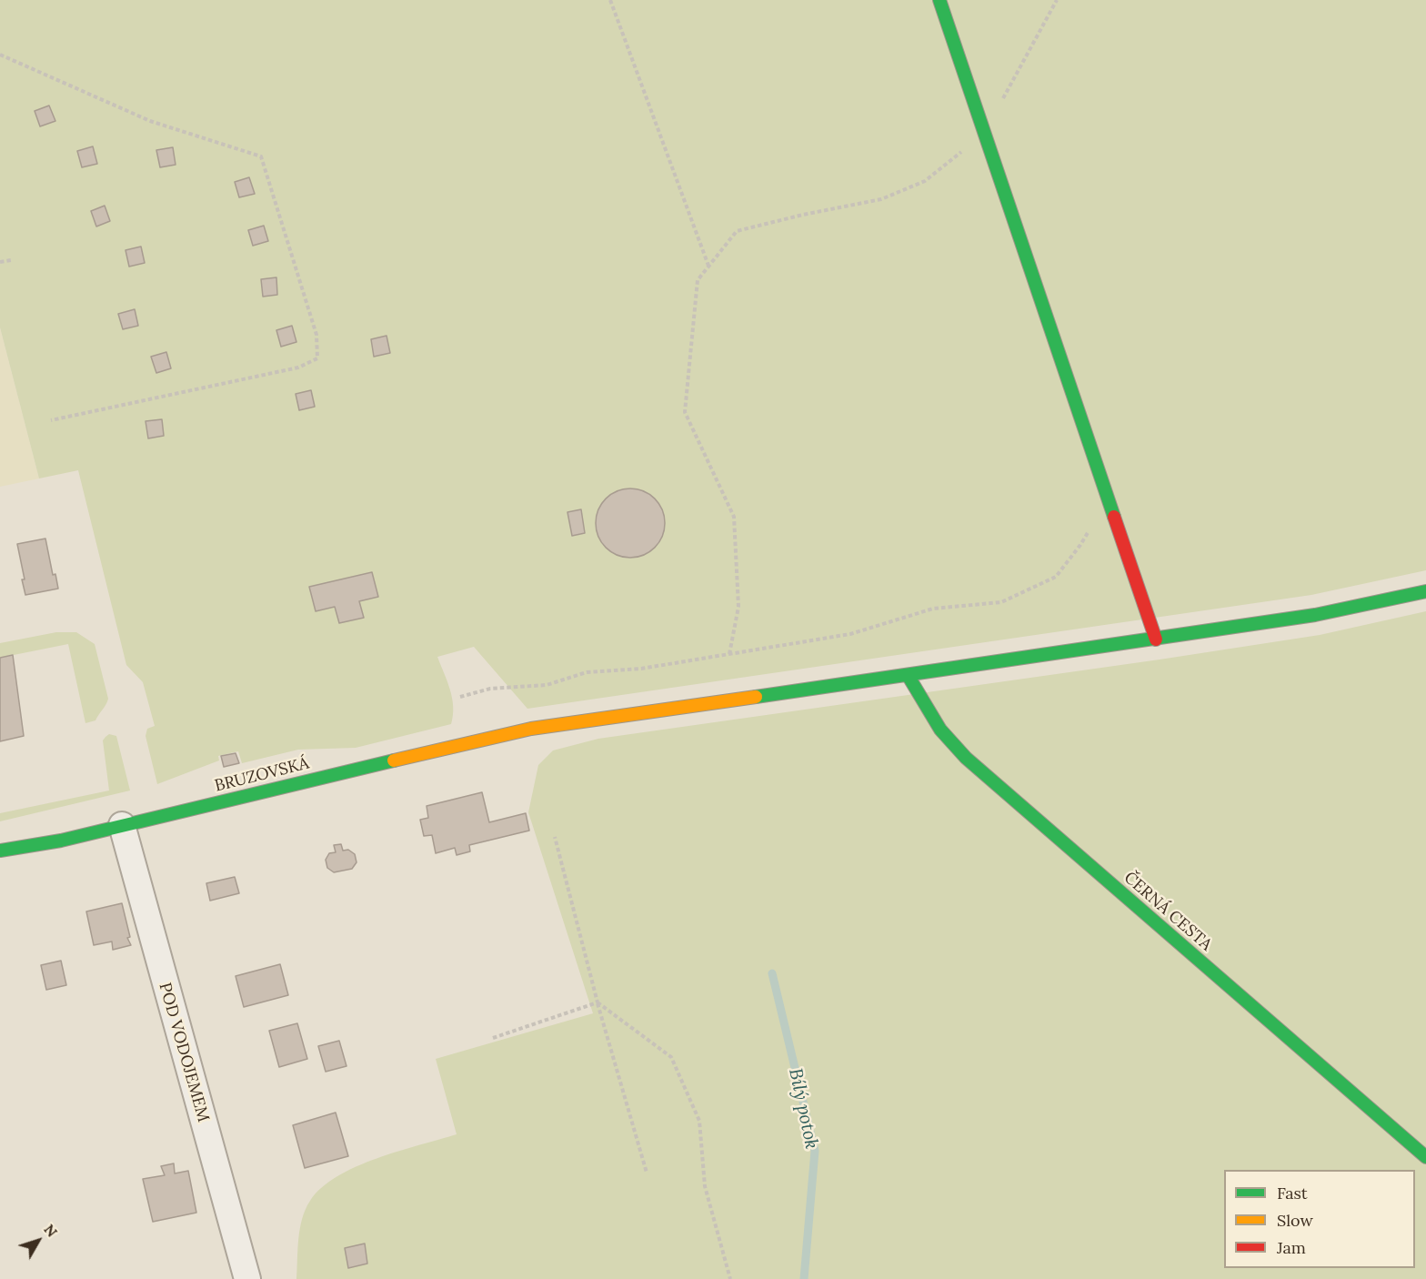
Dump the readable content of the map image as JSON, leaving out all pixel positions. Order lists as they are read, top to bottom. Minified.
{"streets":{"main road":["BRUZOVSKÁ","ČERNÁ CESTA"],"street":["POD VODOJEMEM"]},"crossings":[["BRUZOVSKÁ","ČERNÁ CESTA"],["BRUZOVSKÁ","POD VODOJEMEM"]],"water":["Bílý potok"],"legend":["Fast","Slow","Jam"],"north":"top right"}
